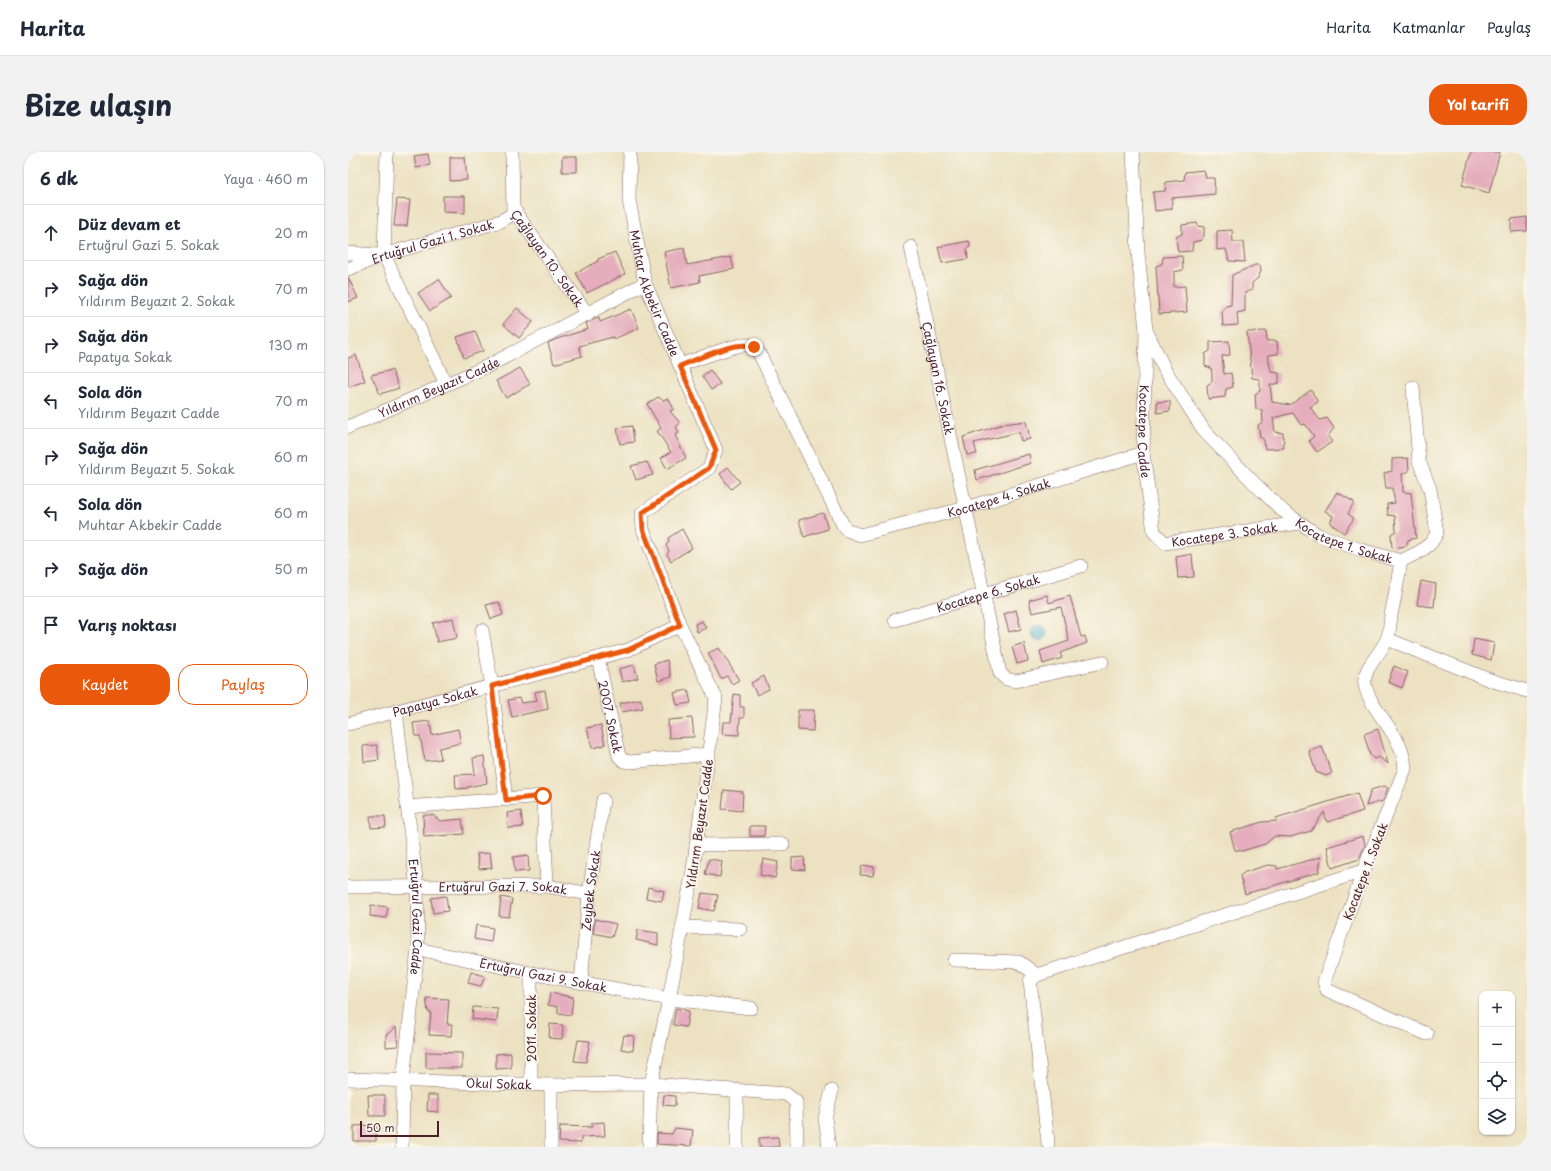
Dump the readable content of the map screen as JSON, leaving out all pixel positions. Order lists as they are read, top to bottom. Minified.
{"streets":{"street":["Ertuğrul Gazi 1. Sokak","Çağlayan 10. Sokak","Muhtar Akbekir Cadde","Çağlayan 16. Sokak","Yıldırım Beyazıt Cadde","Kocatepe Cadde","Kocatepe 4. Sokak","Kocatepe 3. Sokak","Kocatepe 1. Sokak","Kocatepe 6. Sokak","Papatya Sokak","2007. Sokak","Ertuğrul Gazi 7. Sokak","Zeybek Sokak","Ertuğrul Gazi Cadde","Ertuğrul Gazi 9. Sokak","2011. Sokak","Okul Sokak"]},"crossings":[["Ertuğrul Gazi 1. Sokak","Çağlayan 10. Sokak"],["Çağlayan 10. Sokak","Yıldırım Beyazıt Cadde"],["Muhtar Akbekir Cadde","Yıldırım Beyazıt Cadde"],["Muhtar Akbekir Cadde","Kocatepe 4. Sokak"],["Çağlayan 16. Sokak","Kocatepe 4. Sokak"],["Çağlayan 16. Sokak","Kocatepe 6. Sokak"],["Yıldırım Beyazıt Cadde","Papatya Sokak"],["Yıldırım Beyazıt Cadde","2007. Sokak"],["Yıldırım Beyazıt Cadde","Ertuğrul Gazi 9. Sokak"],["Yıldırım Beyazıt Cadde","Okul Sokak"],["Kocatepe Cadde","Kocatepe 4. Sokak"],["Kocatepe Cadde","Kocatepe 3. Sokak"],["Kocatepe Cadde","Kocatepe 1. Sokak"],["Kocatepe 3. Sokak","Kocatepe 1. Sokak"],["Papatya Sokak","2007. Sokak"],["Papatya Sokak","Ertuğrul Gazi Cadde"],["Ertuğrul Gazi 7. Sokak","Zeybek Sokak"],["Ertuğrul Gazi 7. Sokak","Ertuğrul Gazi Cadde"],["Zeybek Sokak","Ertuğrul Gazi 9. Sokak"],["Ertuğrul Gazi Cadde","Ertuğrul Gazi 9. Sokak"],["Ertuğrul Gazi Cadde","Okul Sokak"],["Ertuğrul Gazi 9. Sokak","2011. Sokak"],["2011. Sokak","Okul Sokak"]],"scale_bar":"50 m","page":{"header":"Harita","nav":["Harita","Katmanlar","Paylaş"],"title":"Bize ulaşın","buttons":["Yol tarifi",["Kaydet","Paylaş"]],"heading":["6 dk","Yaya · 460 m"],"list":[["Düz devam et","Ertuğrul Gazi 5. Sokak","20 m"],["Sağa dön","Yıldırım Beyazıt 2. Sokak","70 m"],["Sağa dön","Papatya Sokak","130 m"],["Sola dön","Yıldırım Beyazıt Cadde","70 m"],["Sağa dön","Yıldırım Beyazıt 5. Sokak","60 m"],["Sola dön","Muhtar Akbekir Cadde","60 m"],["Sağa dön","50 m"],"Varış noktası"],"map_buttons":["+","−"],"scale":"50 m"}}
